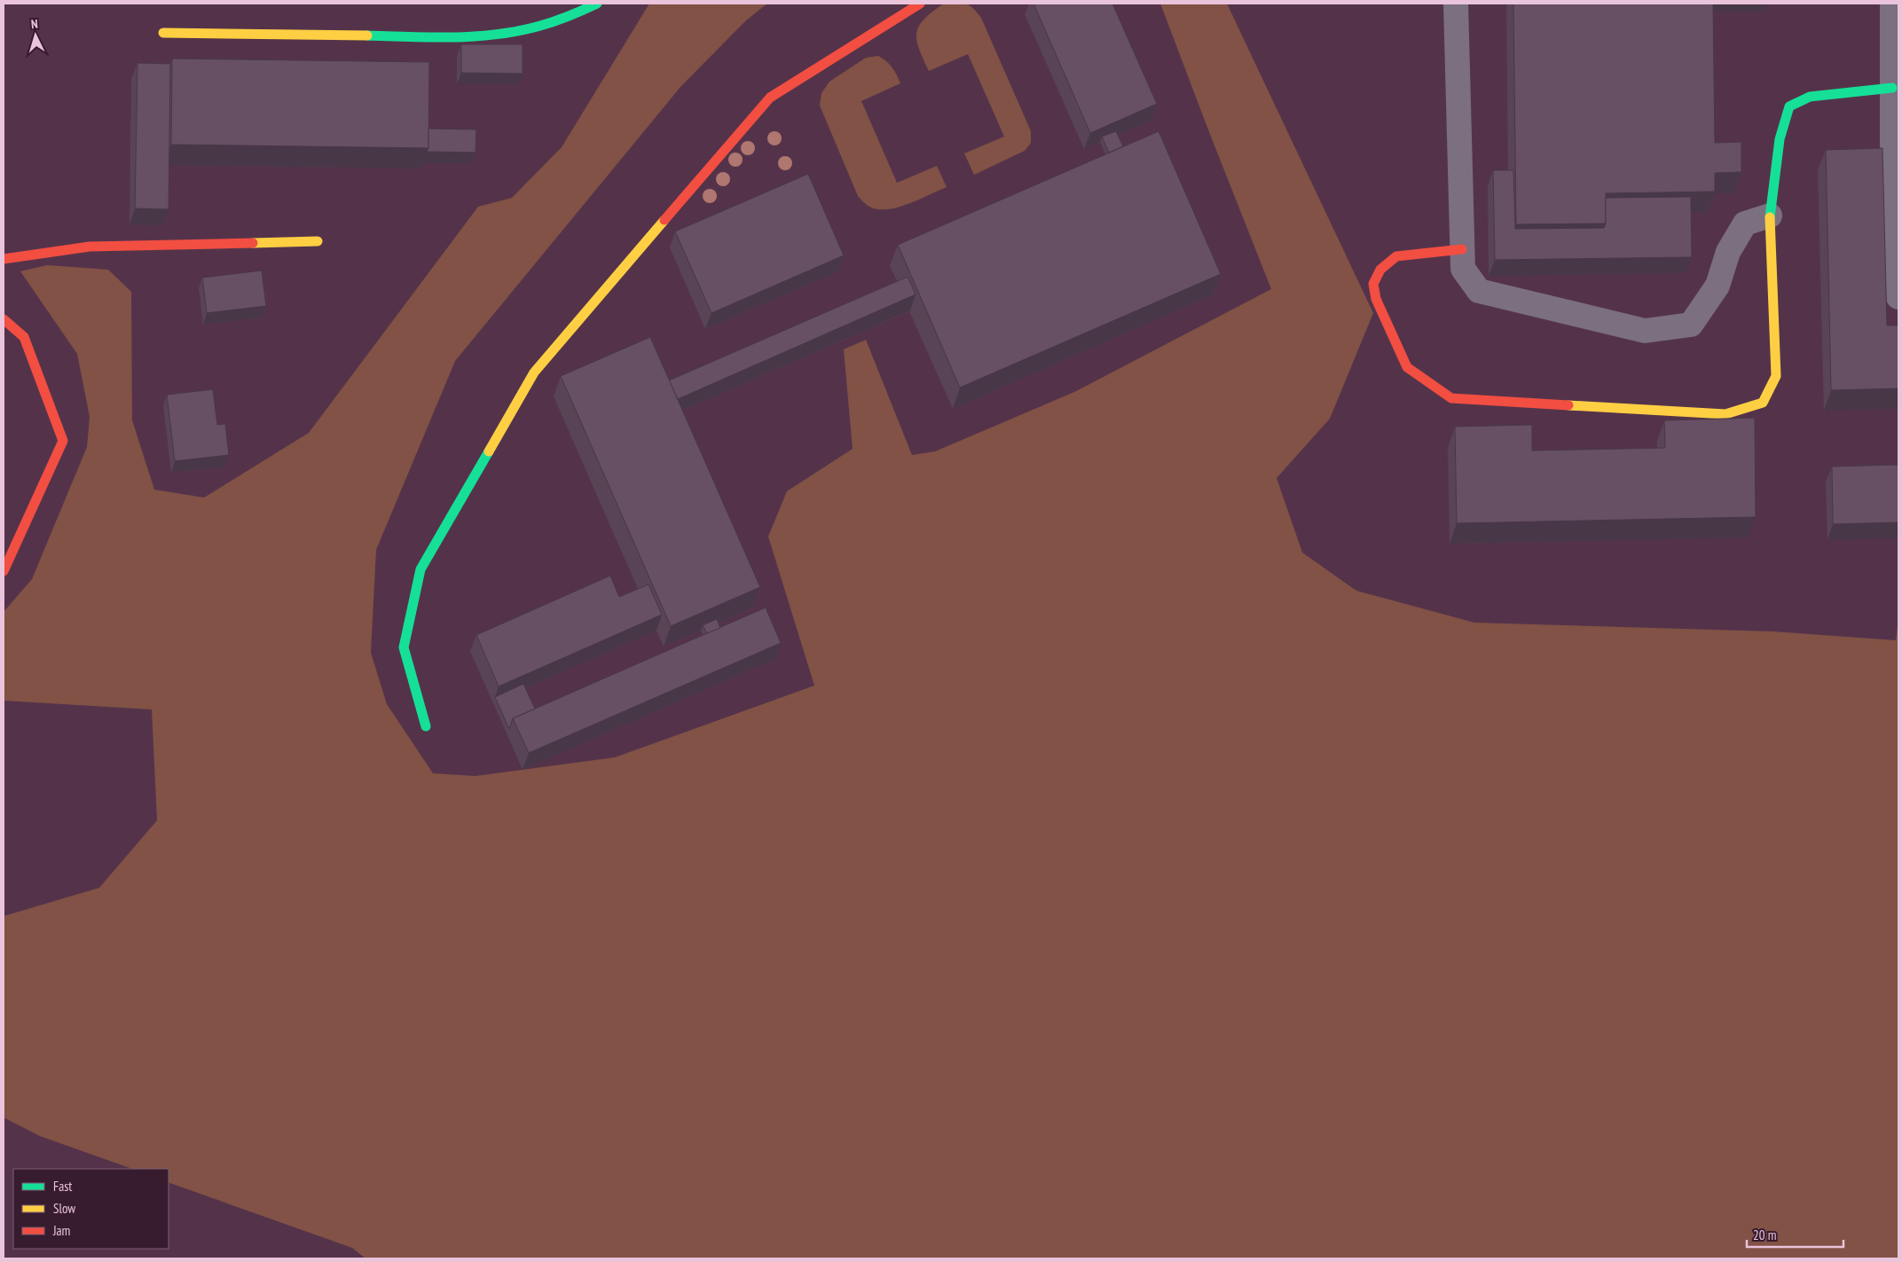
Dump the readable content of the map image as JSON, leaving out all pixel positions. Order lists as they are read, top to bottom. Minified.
{"legend":["Fast","Slow","Jam"],"scale_bar":"20 m","north":"top"}
